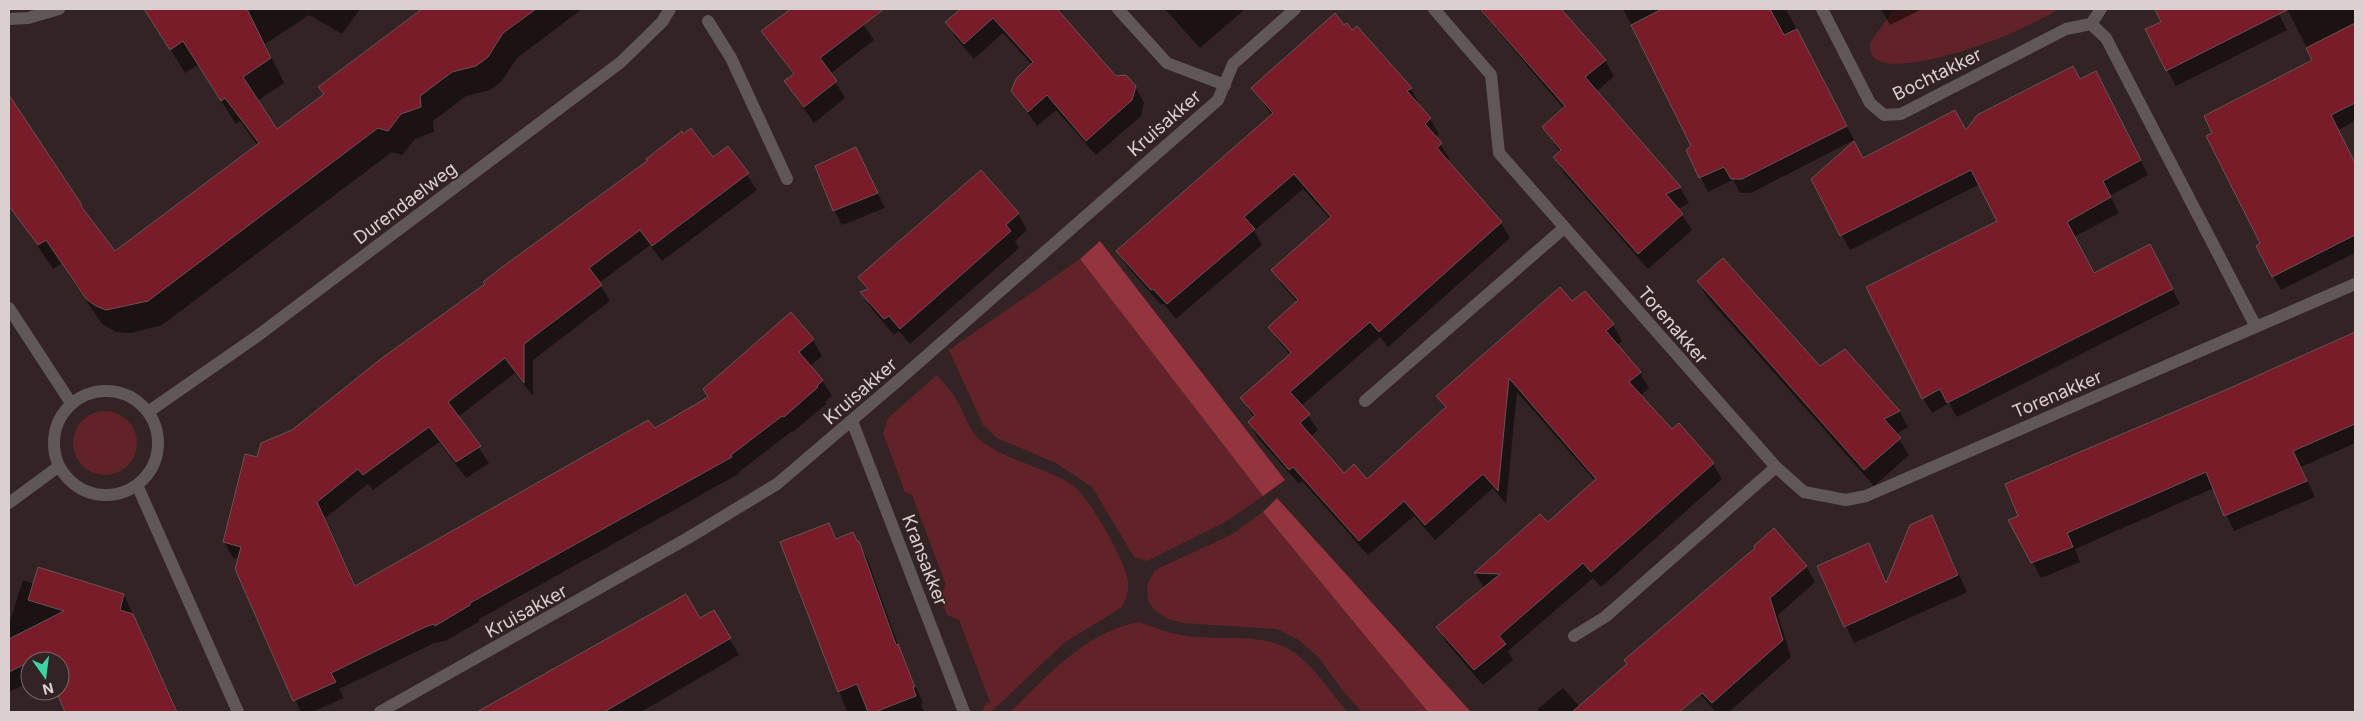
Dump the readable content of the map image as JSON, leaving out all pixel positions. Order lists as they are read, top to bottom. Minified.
{"streets":{"street":["Bochtakker","Kruisakker","Durendaelweg","Torenakker","Kransakker"]},"crossings":[["Kruisakker","Kransakker"]],"north":"bottom"}
